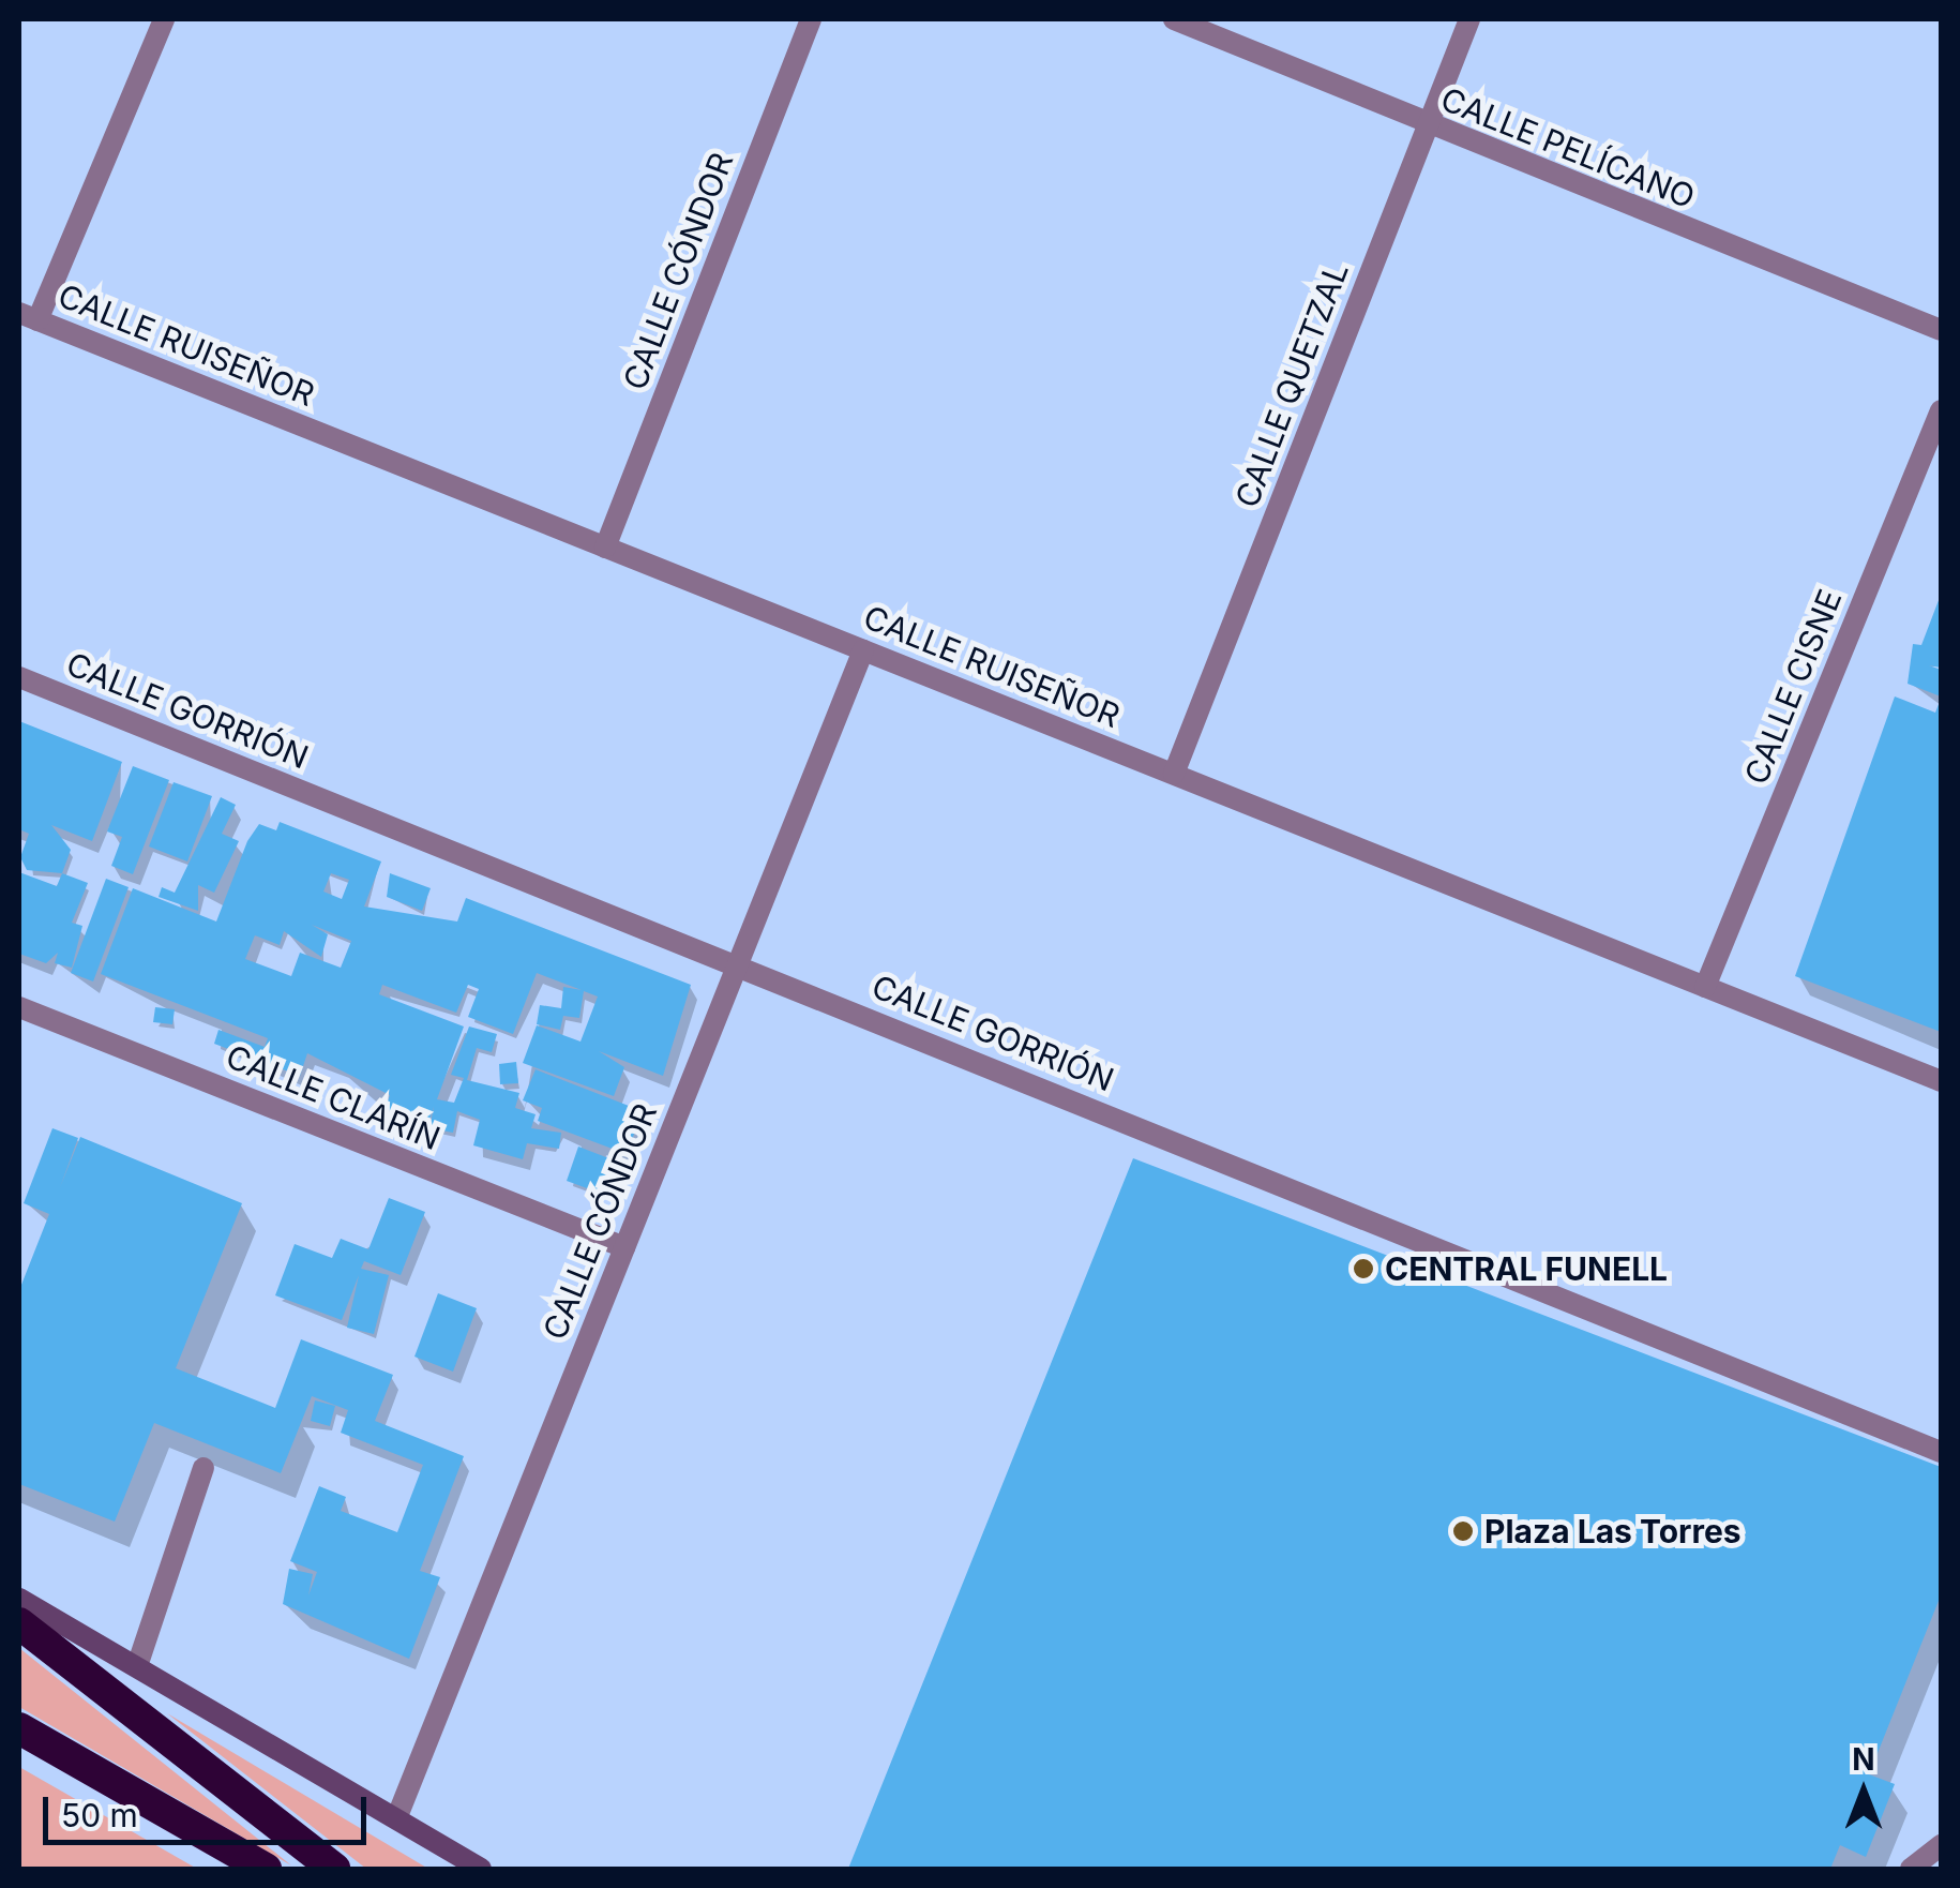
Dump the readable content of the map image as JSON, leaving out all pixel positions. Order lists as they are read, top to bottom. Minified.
{"streets":{"street":["CALLE PELÍCANO","CALLE CÓNDOR","CALLE RUISEÑOR","CALLE QUETZAL","CALLE CISNE","CALLE GORRIÓN","CALLE CLARÍN"]},"crossings":[["CALLE PELÍCANO","CALLE QUETZAL"],["CALLE CÓNDOR","CALLE RUISEÑOR"],["CALLE CÓNDOR","CALLE GORRIÓN"],["CALLE CÓNDOR","CALLE CLARÍN"],["CALLE RUISEÑOR","CALLE QUETZAL"],["CALLE RUISEÑOR","CALLE CISNE"]],"places":["CENTRAL FUNELL","Plaza Las Torres"],"scale_bar":"50 m","north":"top"}
